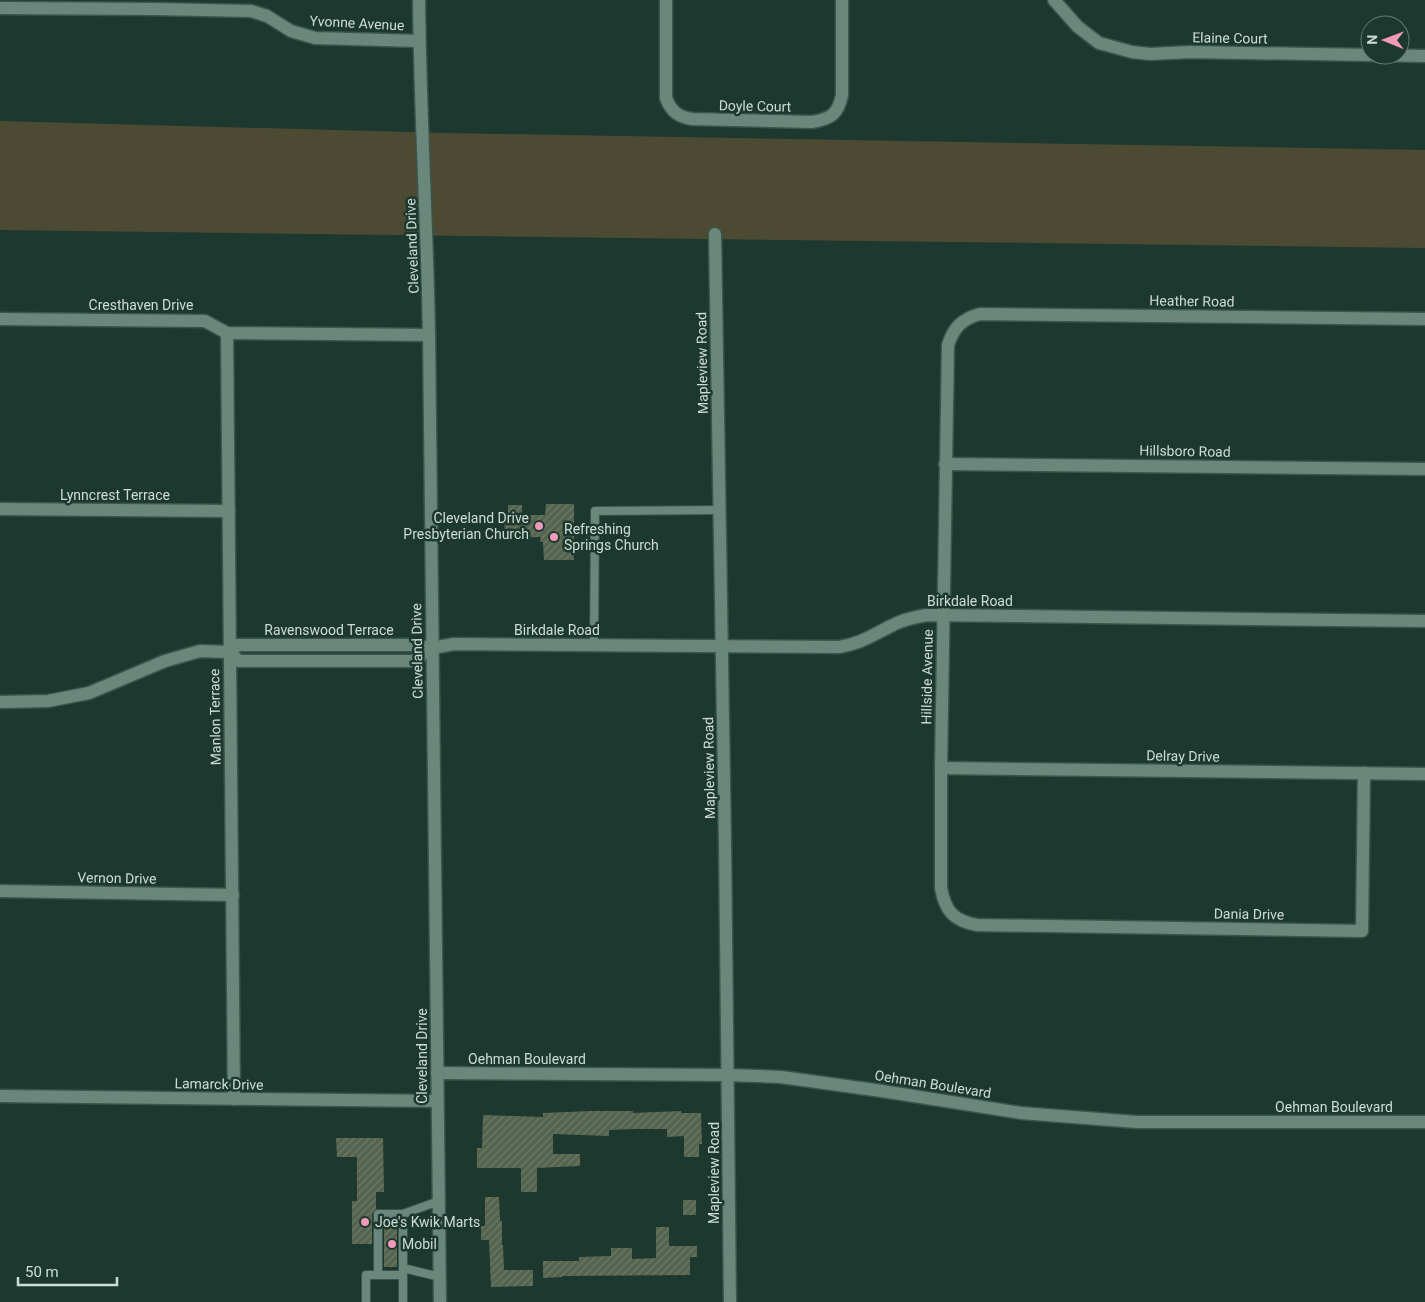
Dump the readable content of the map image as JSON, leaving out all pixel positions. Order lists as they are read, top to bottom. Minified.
{"streets":{"street":["Yvonne Avenue","Elaine Court","Doyle Court","Cleveland Drive","Heather Road","Cresthaven Drive","Mapleview Road","Hillsboro Road","Lynncrest Terrace","Birkdale Road","Ravenswood Terrace","Hillside Avenue","Manlon Terrace","Delray Drive","Vernon Drive","Dania Drive","Oehman Boulevard","Lamarck Drive"]},"crossings":[["Yvonne Avenue","Cleveland Drive"],["Cleveland Drive","Cresthaven Drive"],["Cleveland Drive","Birkdale Road"],["Cleveland Drive","Ravenswood Terrace"],["Cleveland Drive","Oehman Boulevard"],["Cleveland Drive","Lamarck Drive"],["Heather Road","Hillside Avenue"],["Cresthaven Drive","Manlon Terrace"],["Mapleview Road","Birkdale Road"],["Mapleview Road","Oehman Boulevard"],["Hillsboro Road","Hillside Avenue"],["Lynncrest Terrace","Manlon Terrace"],["Birkdale Road","Ravenswood Terrace"],["Birkdale Road","Hillside Avenue"],["Ravenswood Terrace","Manlon Terrace"],["Hillside Avenue","Delray Drive"],["Hillside Avenue","Dania Drive"],["Manlon Terrace","Vernon Drive"],["Manlon Terrace","Lamarck Drive"],["Delray Drive","Dania Drive"]],"places":["Cleveland Drive Presbyterian Church","Refreshing Springs Church","Joe's Kwik Marts","Mobil"],"scale_bar":"50 m","north":"left"}
